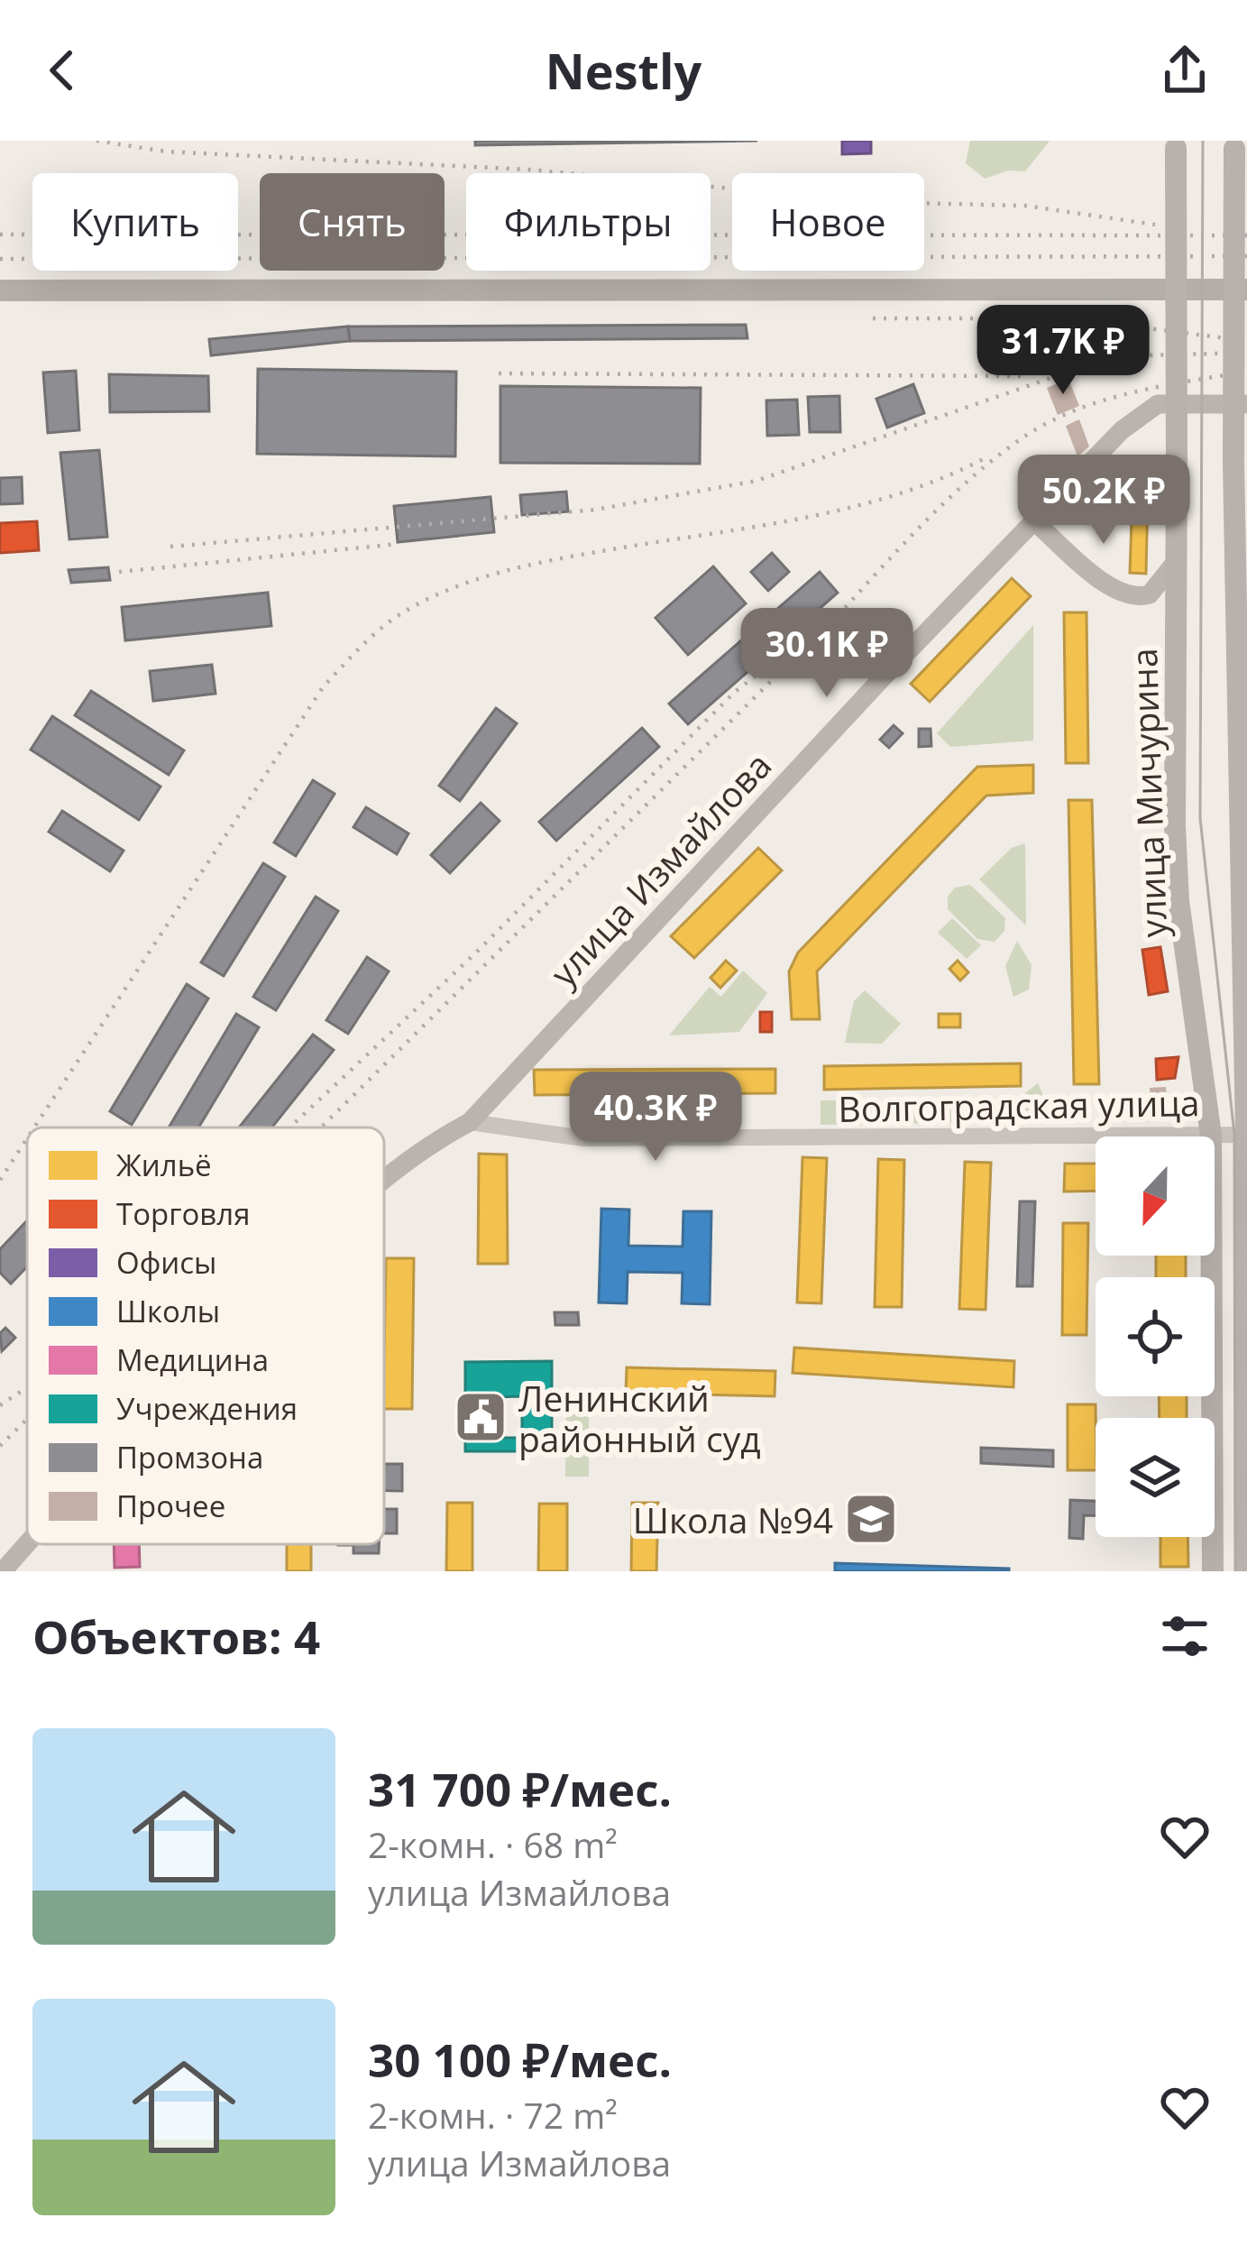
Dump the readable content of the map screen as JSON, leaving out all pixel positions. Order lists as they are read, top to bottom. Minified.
{"streets":{"main road":["улица Мичурина","улица Измайлова"],"street":["Волгоградская улица"]},"crossings":[["улица Мичурина","Волгоградская улица"],["улица Измайлова","Волгоградская улица"]],"places":{"public building":["Ленинский районный суд"],"school or university":["Школа №94"]},"legend":["Жильё","Торговля","Офисы","Школы","Медицина","Учреждения","Промзона","Прочее"],"north":"bottom","page":{"header":"Nestly","chip":["Купить","Снять","Фильтры","Новое"],"price":["31.7K ₽","50.2K ₽","30.1K ₽","40.3K ₽"],"heading":"Объектов: 4","list":[{"name":"31 700 ₽/мес.","note":"2-комн. · 68 m² · улица Измайлова"},{"name":"30 100 ₽/мес.","note":"2-комн. · 72 m² · улица Измайлова"}]}}
